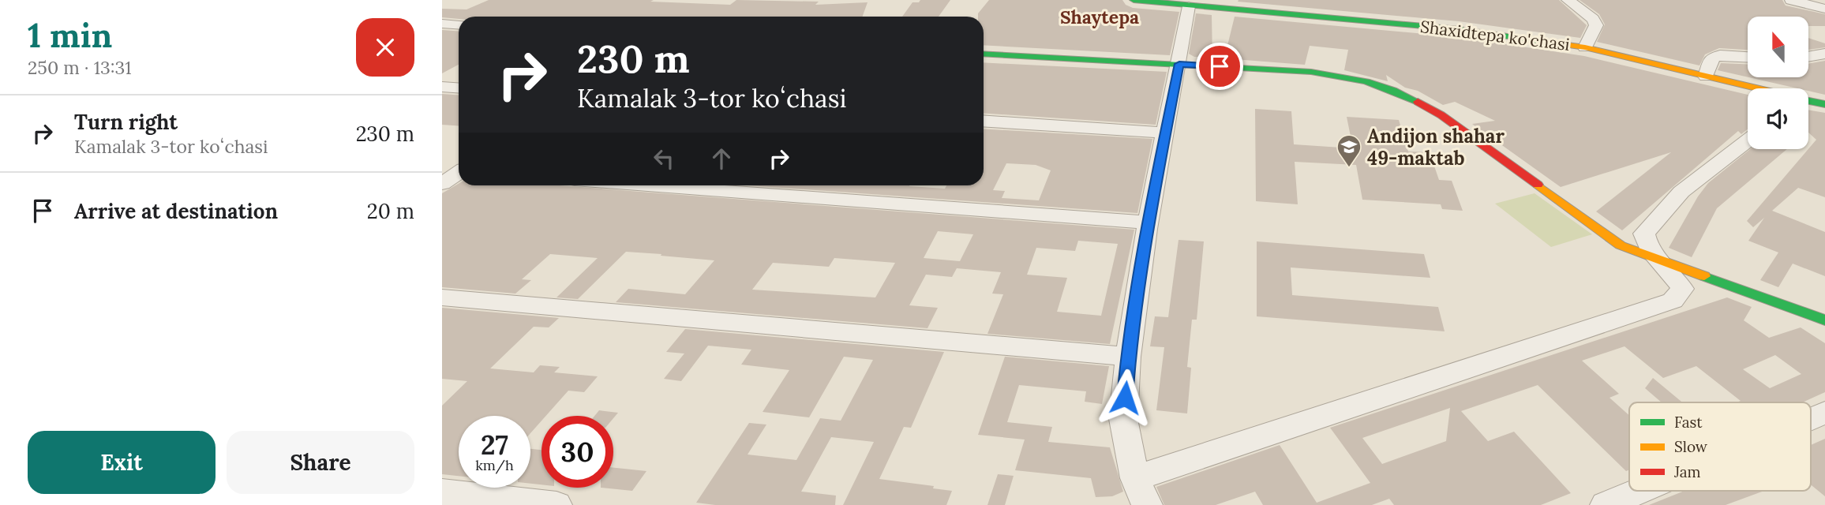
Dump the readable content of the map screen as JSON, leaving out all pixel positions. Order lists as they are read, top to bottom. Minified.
{"streets":{"street":["Shaxidtepa ko'chasi"]},"districts":["Shaytepa"],"places":{"school or university":["Andijon shahar 49-maktab"]},"legend":["Fast","Slow","Jam"],"north":"top","page":{"heading":["1 min","250 m · 13:31"],"turn":["230 m","Kamalak 3-tor koʻchasi"],"list":[{"name":"Turn right","note":"Kamalak 3-tor koʻchasi","value":"230 m"},{"name":"Arrive at destination","value":"20 m"}],"speed":"27 km/h","limit":"30","buttons":["Exit","Share"]}}
